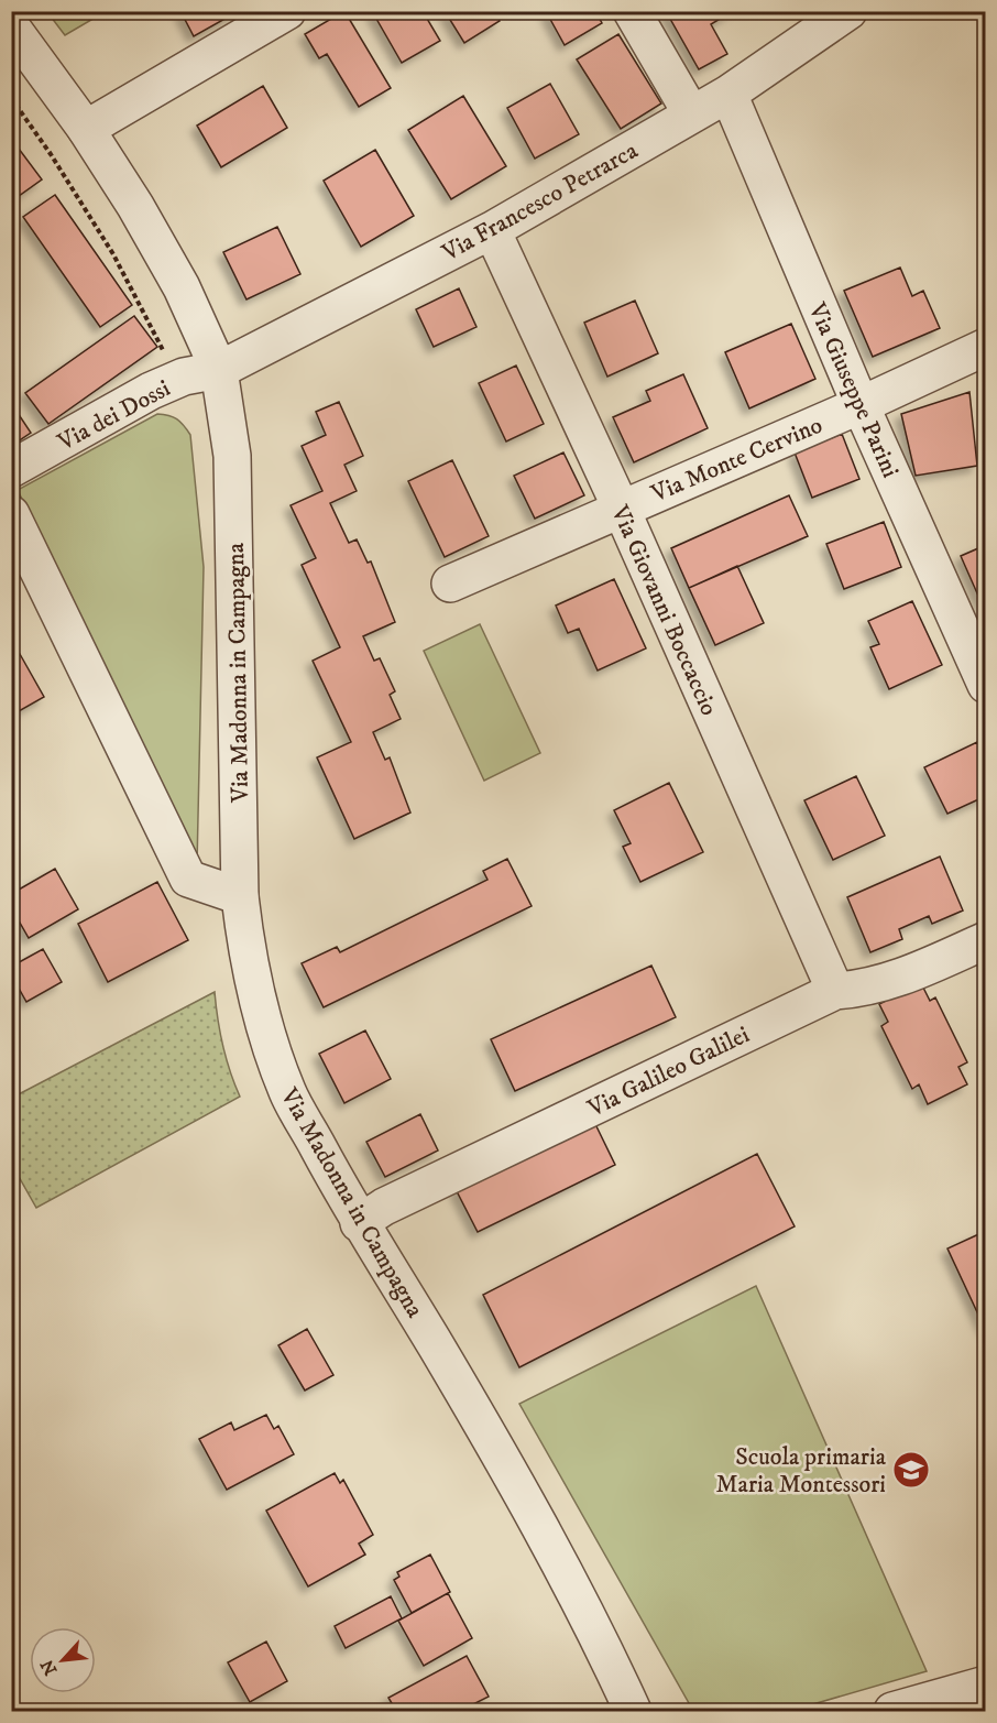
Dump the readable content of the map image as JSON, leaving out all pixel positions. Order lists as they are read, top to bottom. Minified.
{"streets":{"street":["Via Francesco Petrarca","Via Giuseppe Parini","Via dei Dossi","Via Monte Cervino","Via Giovanni Boccaccio","Via Madonna in Campagna","Via Galileo Galilei"]},"crossings":[["Via Francesco Petrarca","Via Giuseppe Parini"],["Via Francesco Petrarca","Via dei Dossi"],["Via Francesco Petrarca","Via Giovanni Boccaccio"],["Via Francesco Petrarca","Via Madonna in Campagna"],["Via Giuseppe Parini","Via Monte Cervino"],["Via dei Dossi","Via Madonna in Campagna"],["Via Monte Cervino","Via Giovanni Boccaccio"],["Via Giovanni Boccaccio","Via Galileo Galilei"],["Via Madonna in Campagna","Via Galileo Galilei"]],"places":{"school or university":["Scuola primaria Maria Montessori"]},"north":"bottom left"}
